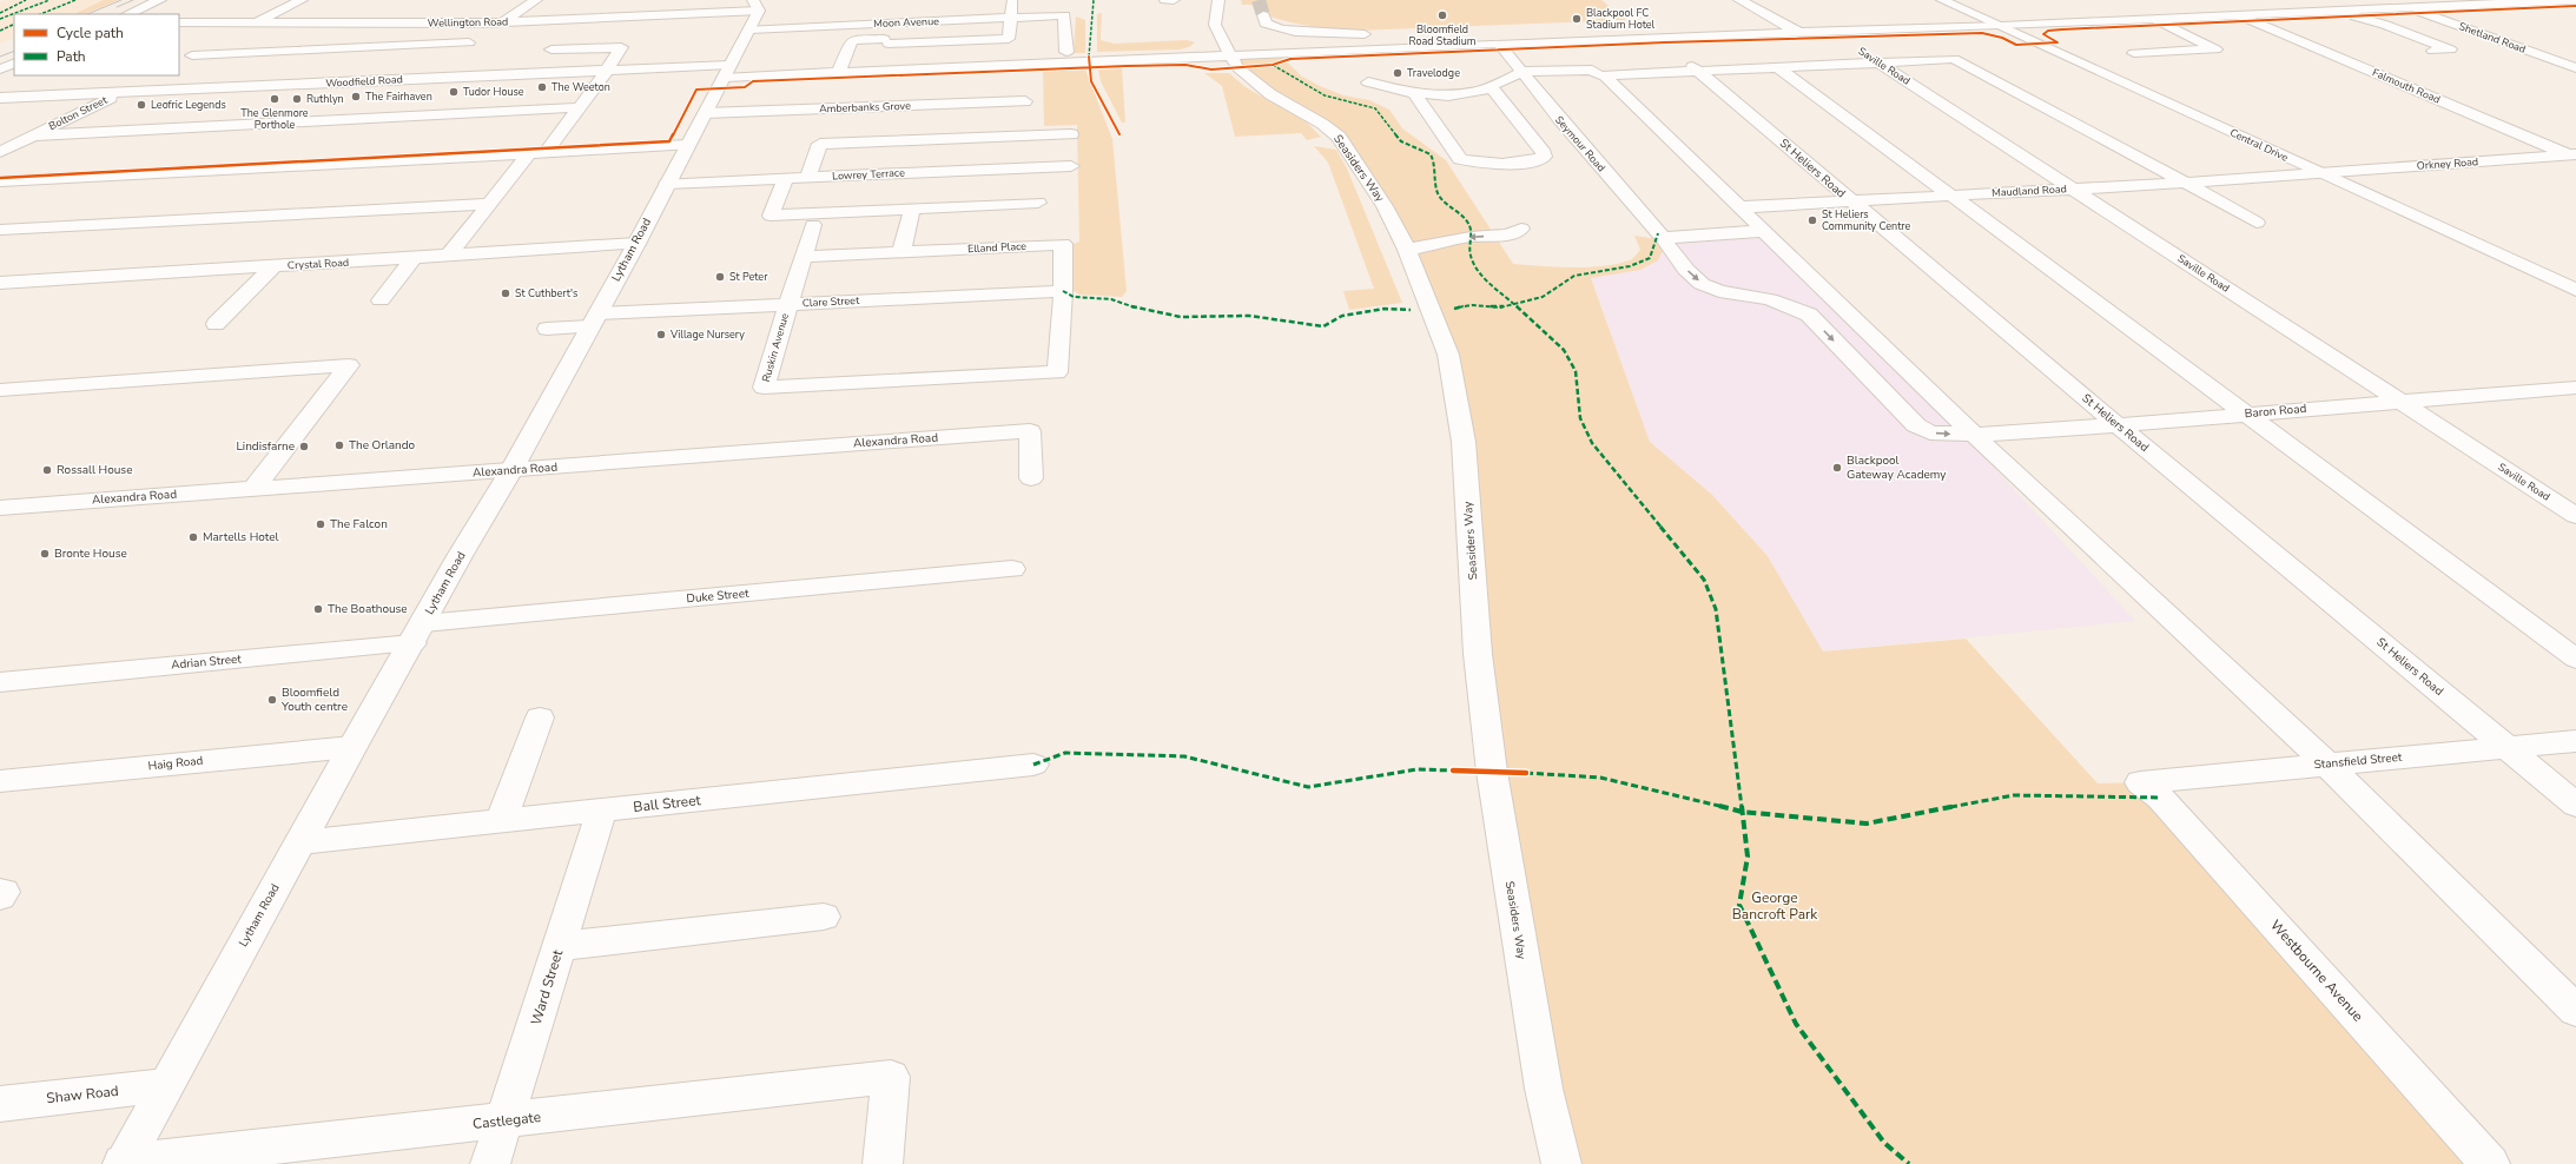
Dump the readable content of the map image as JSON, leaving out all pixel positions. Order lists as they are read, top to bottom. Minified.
{"streets":{"street":["Wellington Road","Moon Avenue","Shetland Road","Saville Road","Woodfield Road","Falmouth Road","Amberbanks Grove","Bolton Street","Seymour Road","Central Drive","Orkney Road","Seasiders Way","St Heliers Road","Lowrey Terrace","Maudland Road","Elland Place","Lytham Road","Crystal Road","Clare Street","Ruskin Avenue","Baron Road","Alexandra Road","Duke Street","Adrian Street","Stansfield Street","Haig Road","Ball Street","Westbourne Avenue","Ward Street","Shaw Road","Castlegate"]},"crossings":[["Wellington Road","Lytham Road"],["Moon Avenue","Lytham Road"],["Saville Road","Maudland Road"],["Saville Road","Baron Road"],["Woodfield Road","Bolton Street"],["Woodfield Road","Lytham Road"],["Falmouth Road","Orkney Road"],["Amberbanks Grove","Lytham Road"],["Seymour Road","Baron Road"],["Central Drive","Orkney Road"],["Central Drive","Maudland Road"],["Orkney Road","Maudland Road"],["St Heliers Road","Maudland Road"],["St Heliers Road","Baron Road"],["St Heliers Road","Stansfield Street"],["Lowrey Terrace","Lytham Road"],["Elland Place","Clare Street"],["Elland Place","Ruskin Avenue"],["Lytham Road","Crystal Road"],["Lytham Road","Clare Street"],["Lytham Road","Alexandra Road"],["Lytham Road","Duke Street"],["Lytham Road","Adrian Street"],["Lytham Road","Haig Road"],["Lytham Road","Ball Street"],["Lytham Road","Shaw Road"],["Lytham Road","Castlegate"],["Clare Street","Ruskin Avenue"],["Duke Street","Adrian Street"],["Stansfield Street","Westbourne Avenue"],["Ball Street","Ward Street"],["Ward Street","Castlegate"]],"parks":["George Bancroft Park"],"places":["Bloomfield Road Stadium","Blackpool FC Stadium Hotel","Travelodge","The Weeton","Tudor House","The Fairhaven","The Glenmore Porthole","Ruthlyn","Leofric Legends","St Heliers Community Centre","St Peter","St Cuthbert's","Village Nursery","The Orlando","Lindisfarne","Blackpool Gateway Academy","Rossall House","The Falcon","Martells Hotel","Bronte House","The Boathouse","Bloomfield Youth centre"],"legend":["Cycle path","Path"]}
